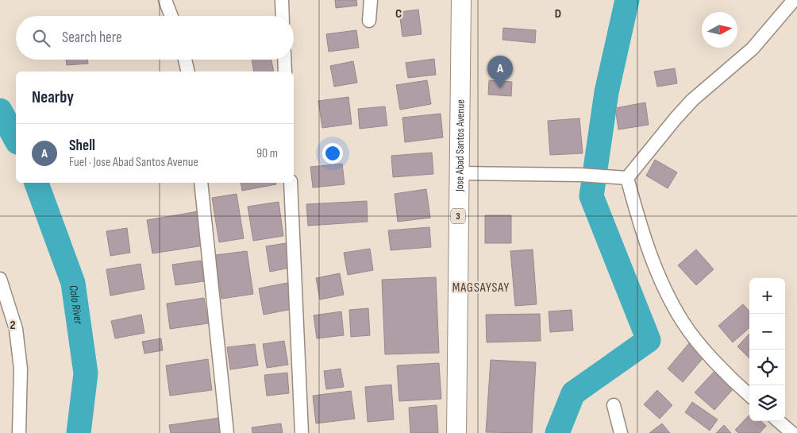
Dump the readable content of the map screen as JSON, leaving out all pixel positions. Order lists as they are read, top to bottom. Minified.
{"streets":{"highway":["Jose Abad Santos Avenue","3"]},"districts":["MAGSAYSAY"],"water":["Colo River"],"north":"right","page":{"search":"Search here","pins":"A","heading":"Nearby","list":[{"mark":"A","name":"Shell","note":"Fuel · Jose Abad Santos Avenue","value":"90 m"}],"map_buttons":["+","−"]},"grid":{"columns":["C","D"],"rows":["2"]}}
